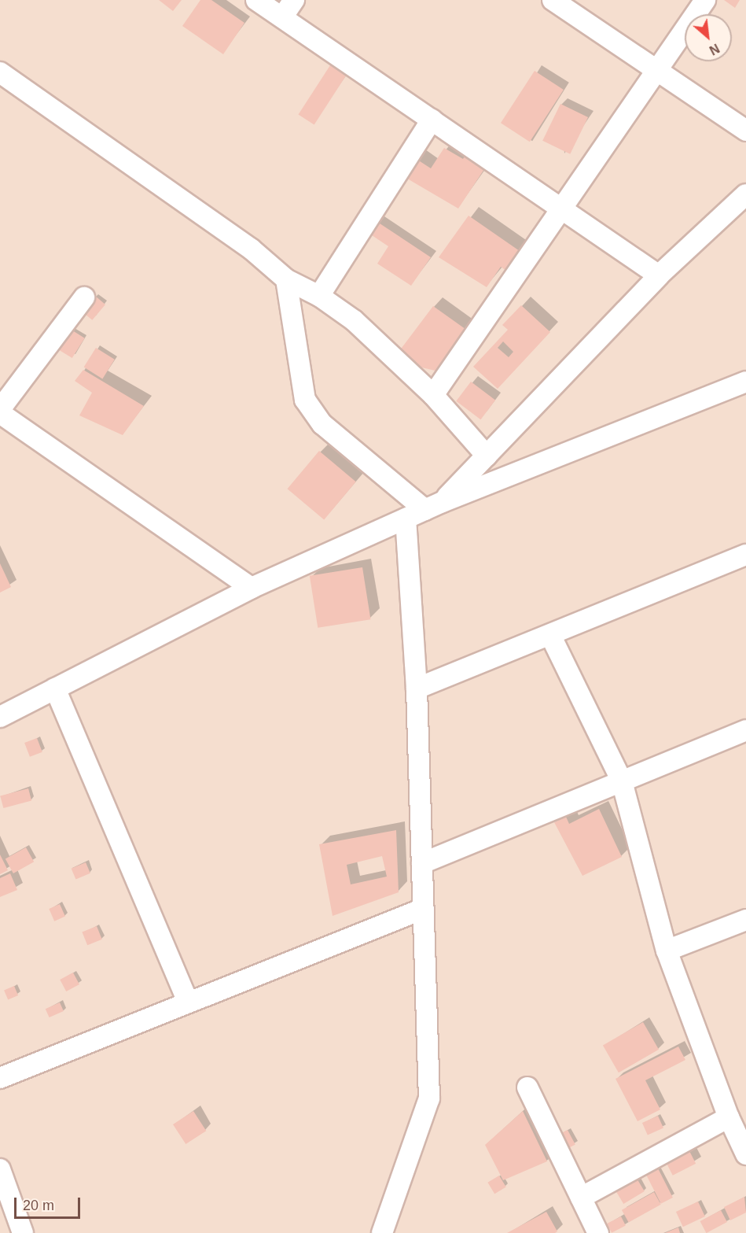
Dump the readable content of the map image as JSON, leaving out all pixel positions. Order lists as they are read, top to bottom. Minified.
{"scale_bar":"20 m","north":"bottom right"}
